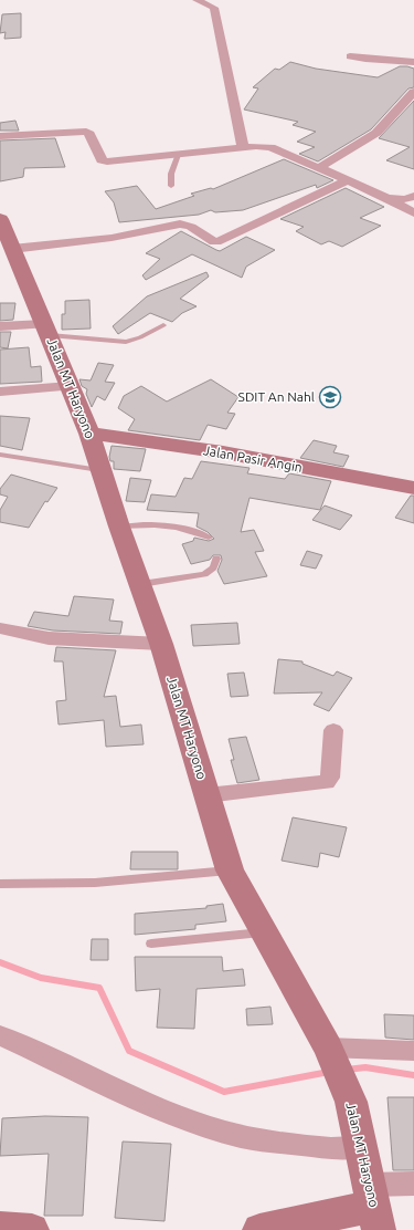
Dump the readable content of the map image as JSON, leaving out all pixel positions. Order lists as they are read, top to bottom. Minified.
{"streets":{"main road":["Jalan MT Haryono","Jalan Pasir Angin"]},"crossings":[["Jalan MT Haryono","Jalan Pasir Angin"]],"places":{"school or university":["SDIT An Nahl"]}}
